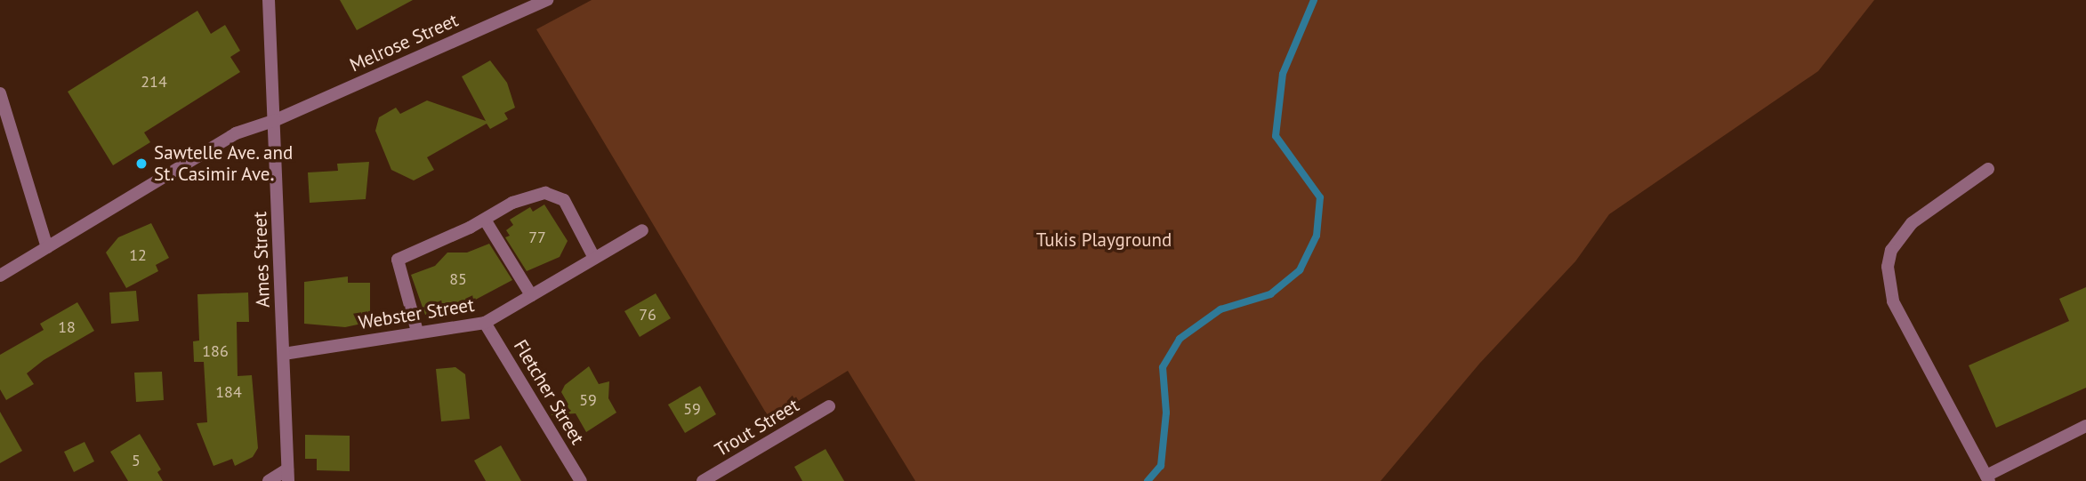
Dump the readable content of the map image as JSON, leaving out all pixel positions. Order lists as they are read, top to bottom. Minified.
{"streets":{"street":["Melrose Street","Ames Street","Webster Street","Fletcher Street","Trout Street"]},"crossings":[["Melrose Street","Ames Street"],["Ames Street","Webster Street"],["Webster Street","Fletcher Street"]],"parks":["Tukis Playground"],"places":["Sawtelle Ave. and St. Casimir Ave."],"house_numbers":["214","77","12","85","76","18","186","184","59","59","5"]}
